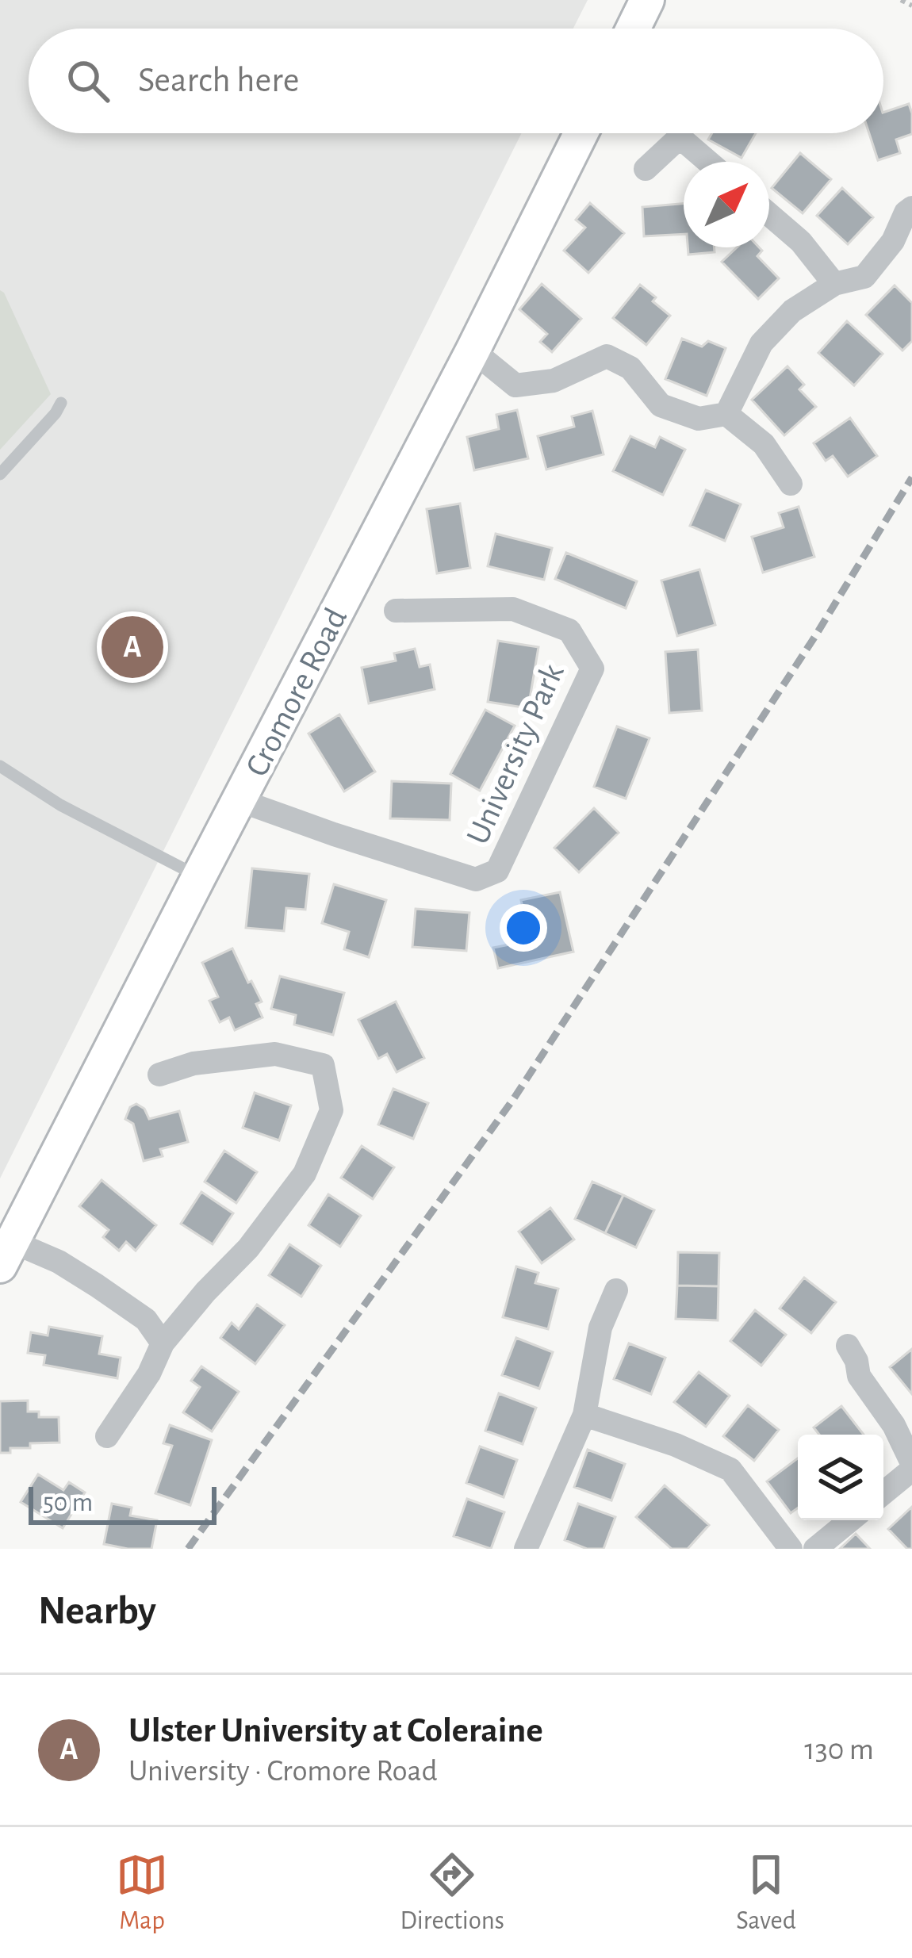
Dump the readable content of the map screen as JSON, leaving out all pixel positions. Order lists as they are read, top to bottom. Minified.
{"streets":{"main road":["Cromore Road"],"street":["University Park"]},"crossings":[["Cromore Road","University Park"]],"scale_bar":"50 m","north":"top right","page":{"search":"Search here","pins":"A","scale":"50 m","heading":"Nearby","list":[{"mark":"A","name":"Ulster University at Coleraine","note":"University · Cromore Road","value":"130 m"}],"nav":["Map","Directions","Saved"]}}
